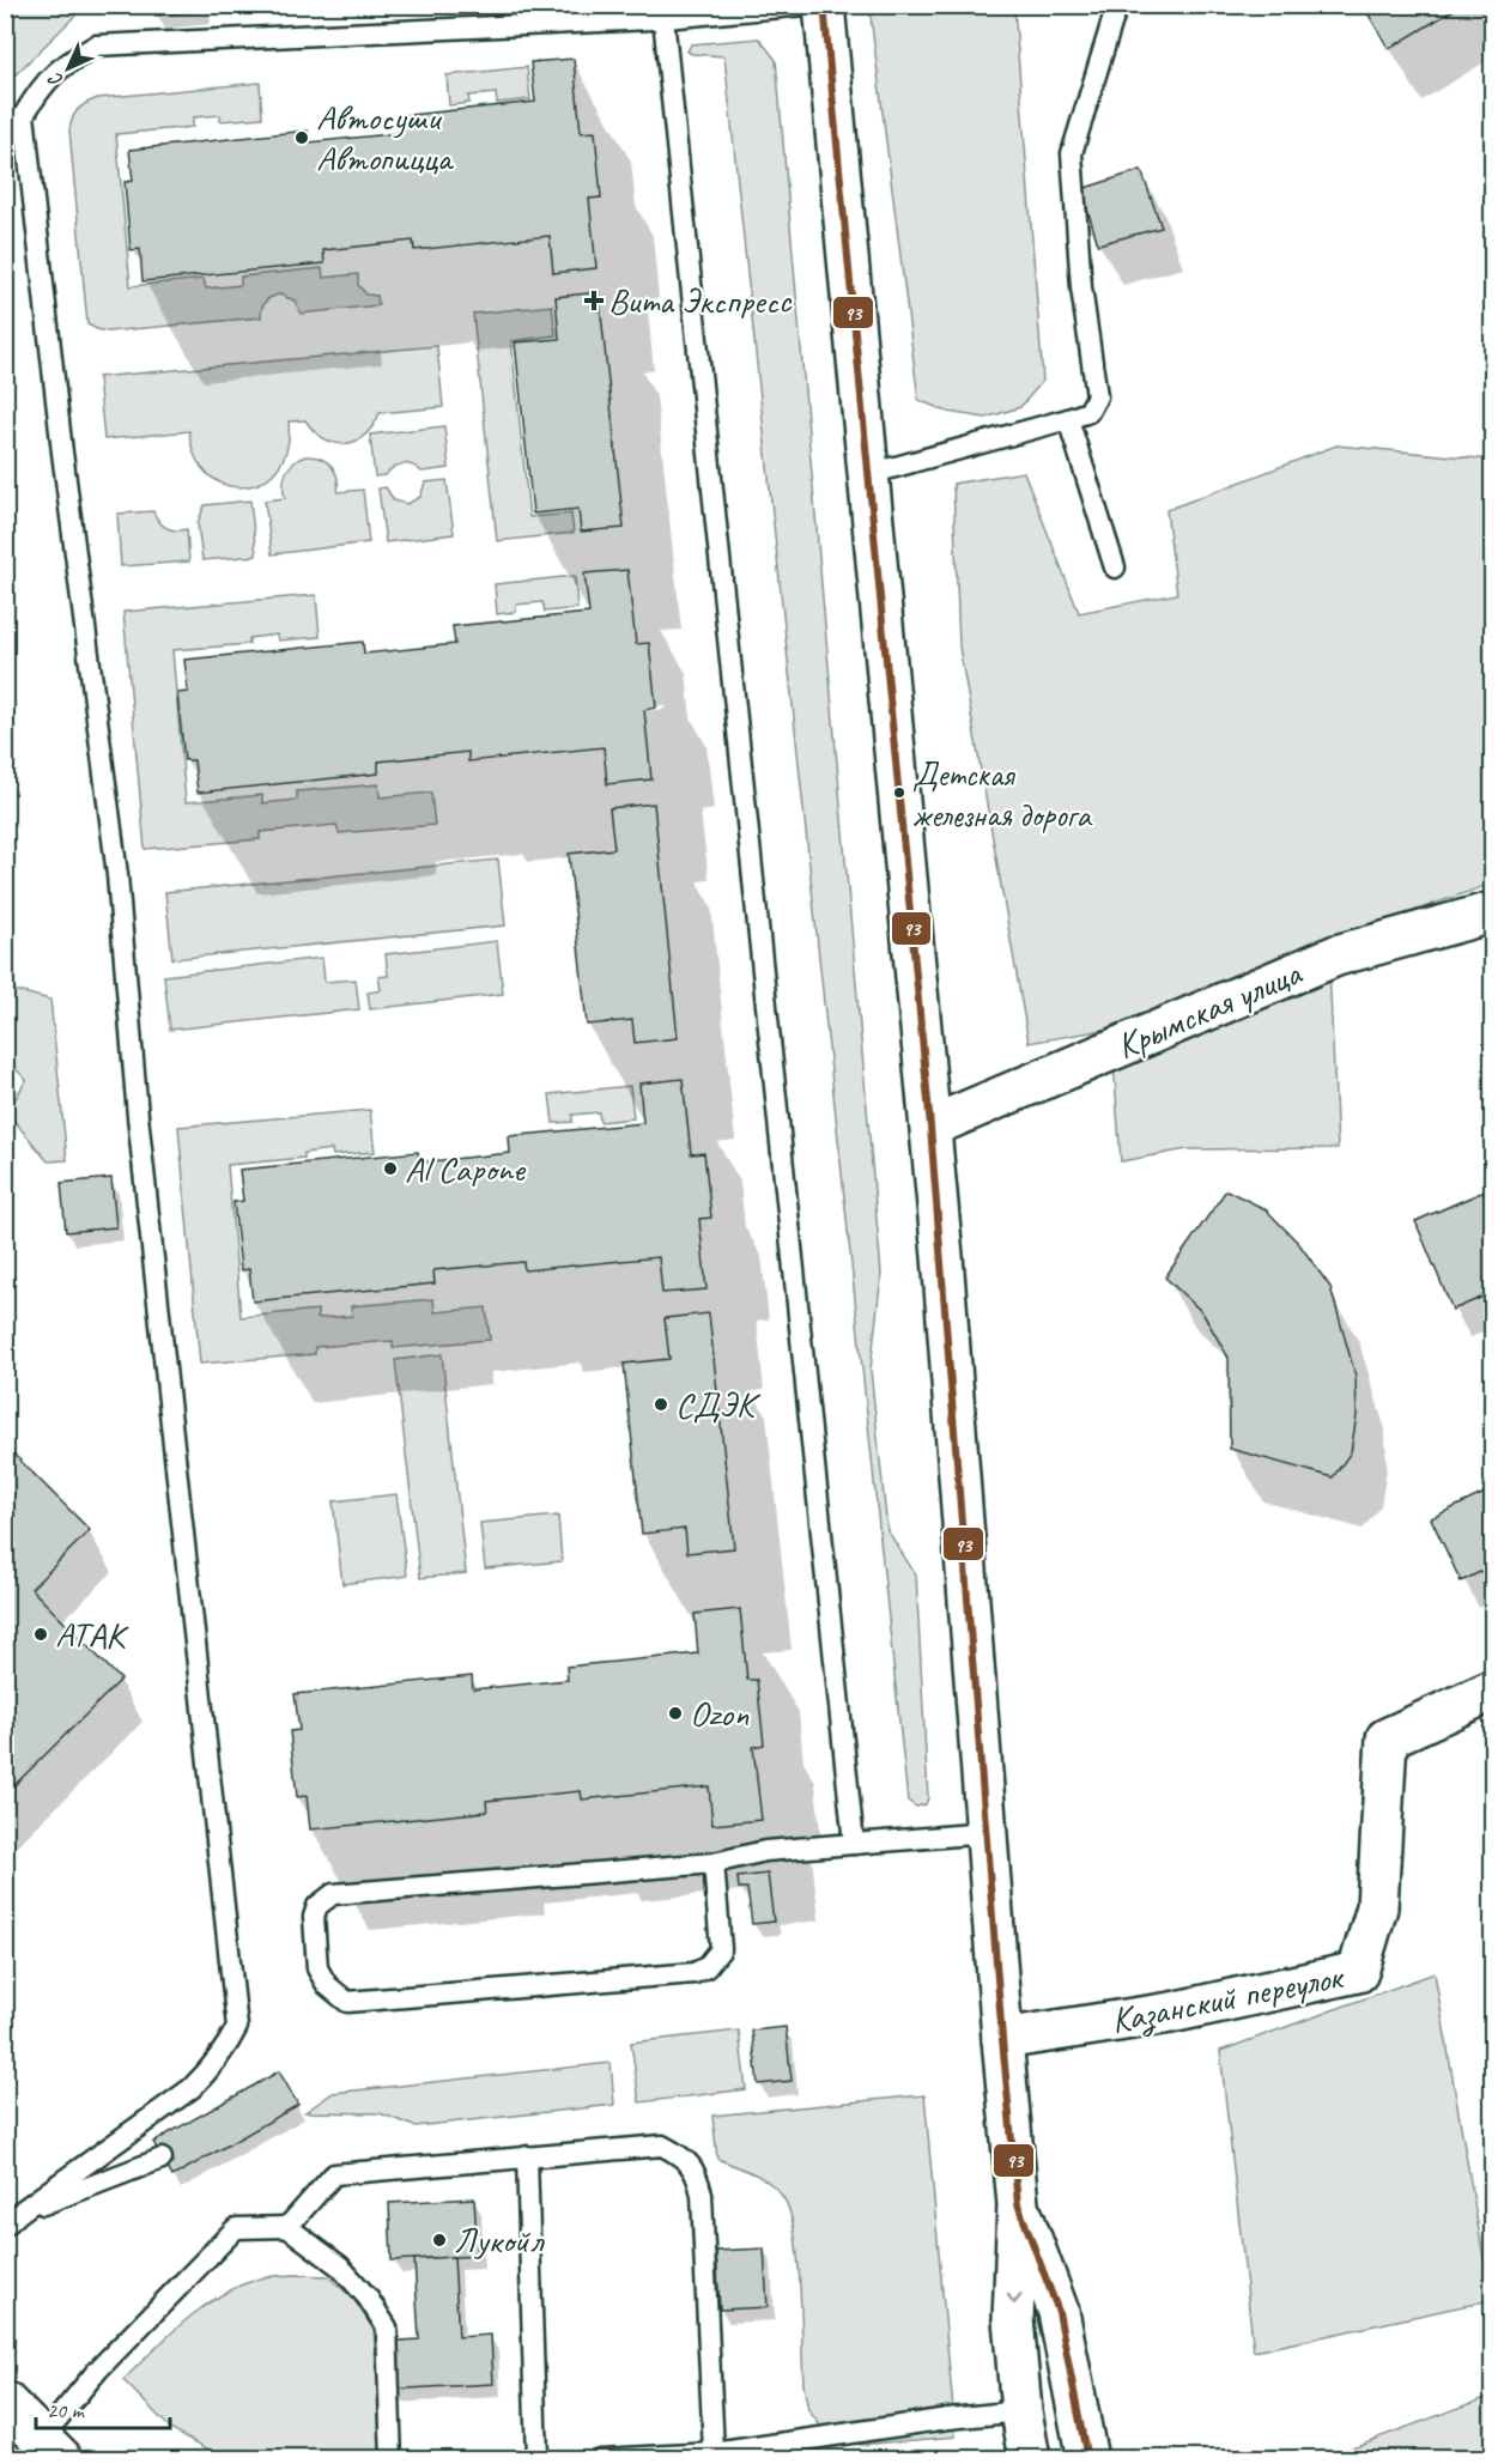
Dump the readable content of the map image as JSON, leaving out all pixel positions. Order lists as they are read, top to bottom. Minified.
{"streets":{"main road":["Крымская улица","Казанский переулок"]},"places":{"other":["Автосуши Автопицца","Детская железная дорога","Al Capone","СДЭК","АТАК","Ozon","Лукойл"],"health":["Вита Экспресс"]},"lines":["transit line 93"],"scale_bar":"20 m","north":"bottom left"}
